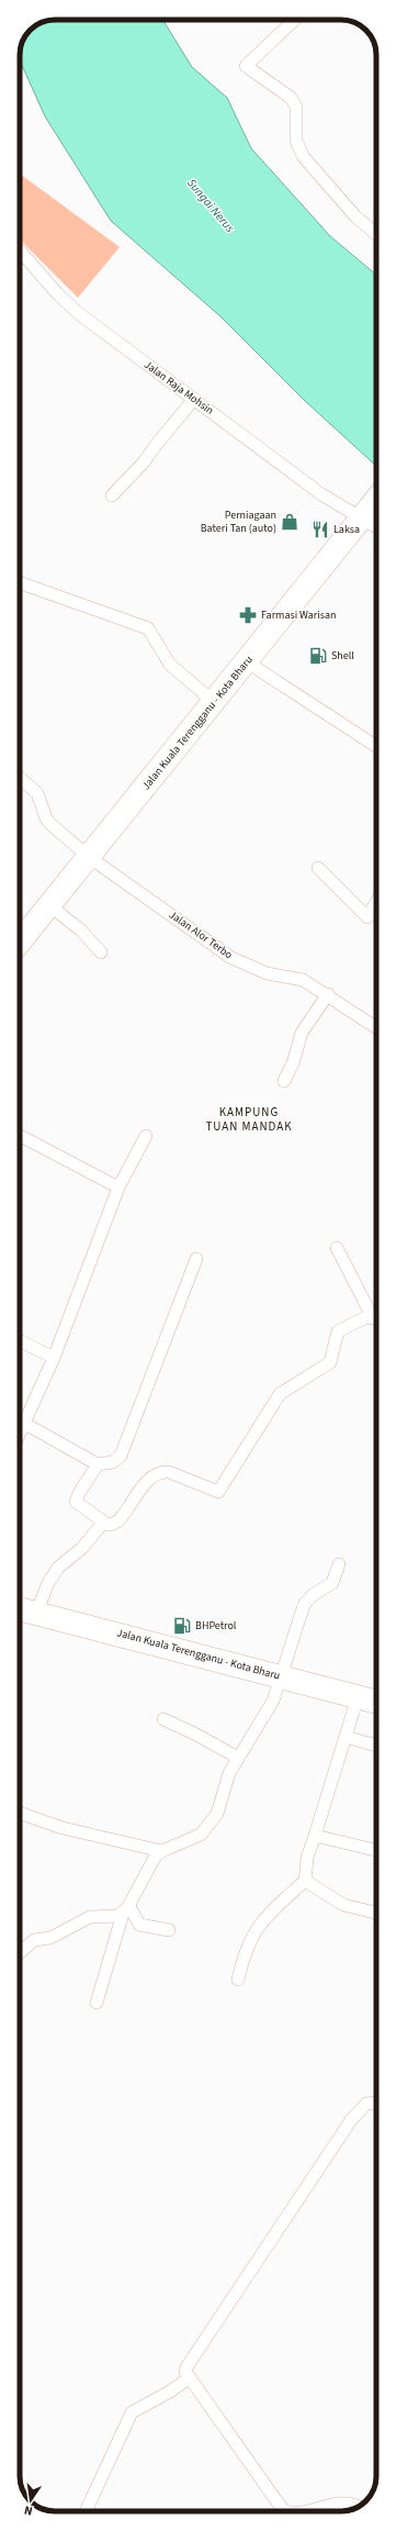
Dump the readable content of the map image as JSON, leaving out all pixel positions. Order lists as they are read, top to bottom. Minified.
{"streets":{"highway":["Jalan Kuala Terengganu - Kota Bharu"],"street":["Jalan Raja Mohsin","Jalan Alor Terbo"]},"crossings":[["Jalan Raja Mohsin","Jalan Kuala Terengganu - Kota Bharu"],["Jalan Kuala Terengganu - Kota Bharu","Jalan Alor Terbo"]],"districts":["KAMPUNG TUAN MANDAK"],"water":["Sungai Nerus"],"places":{"shop":["Perniagaan Bateri Tan (auto)"],"restaurant":["Laksa"],"pharmacy":["Farmasi Warisan"],"fuel station":["Shell","BHPetrol"]},"north":"bottom"}
